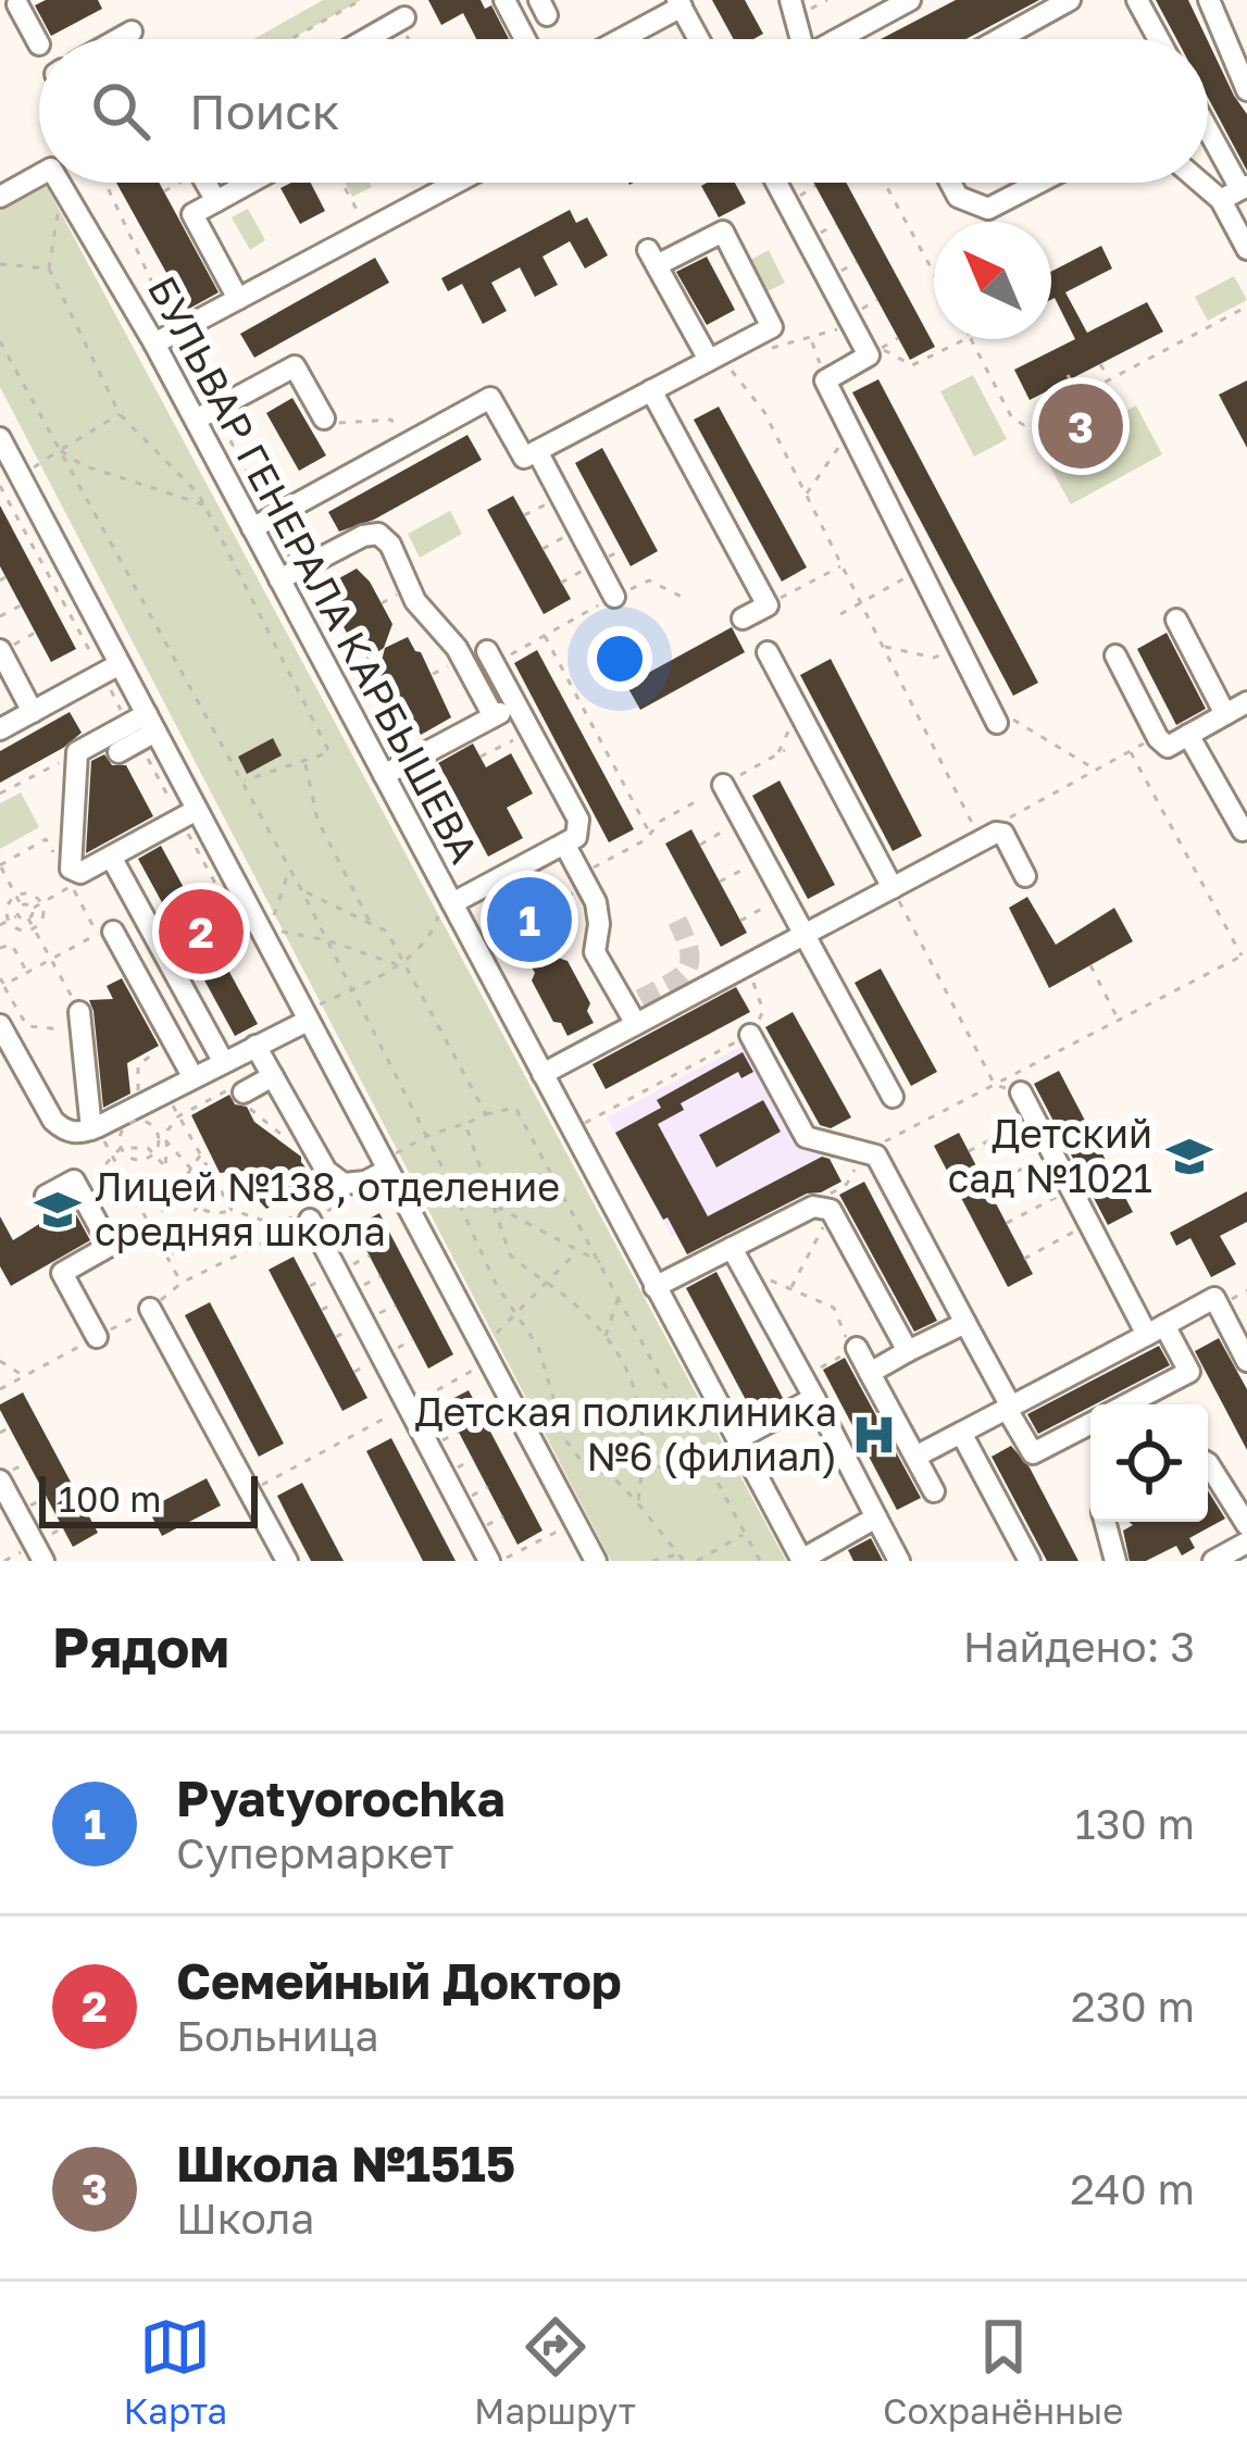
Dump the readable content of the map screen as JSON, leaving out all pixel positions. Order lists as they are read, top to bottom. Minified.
{"streets":{"street":["БУЛЬВАР ГЕНЕРАЛА КАРБЫШЕВА"]},"places":{"school or university":["Детский сад №1021","Лицей №138, отделение средняя школа"],"hospital":["Детская поликлиника №6 (филиал)"]},"scale_bar":"100 m","north":"top left","page":{"search":"Поиск","pins":["3","1","2"],"scale":"100 m","heading":["Рядом","Найдено: 3"],"list":[{"mark":"1","name":"Pyatyorochka","note":"Супермаркет","value":"130 m"},{"mark":"2","name":"Семейный Доктор","note":"Больница","value":"230 m"},{"mark":"3","name":"Школа №1515","note":"Школа","value":"240 m"}],"nav":["Карта","Маршрут","Сохранённые"]}}
